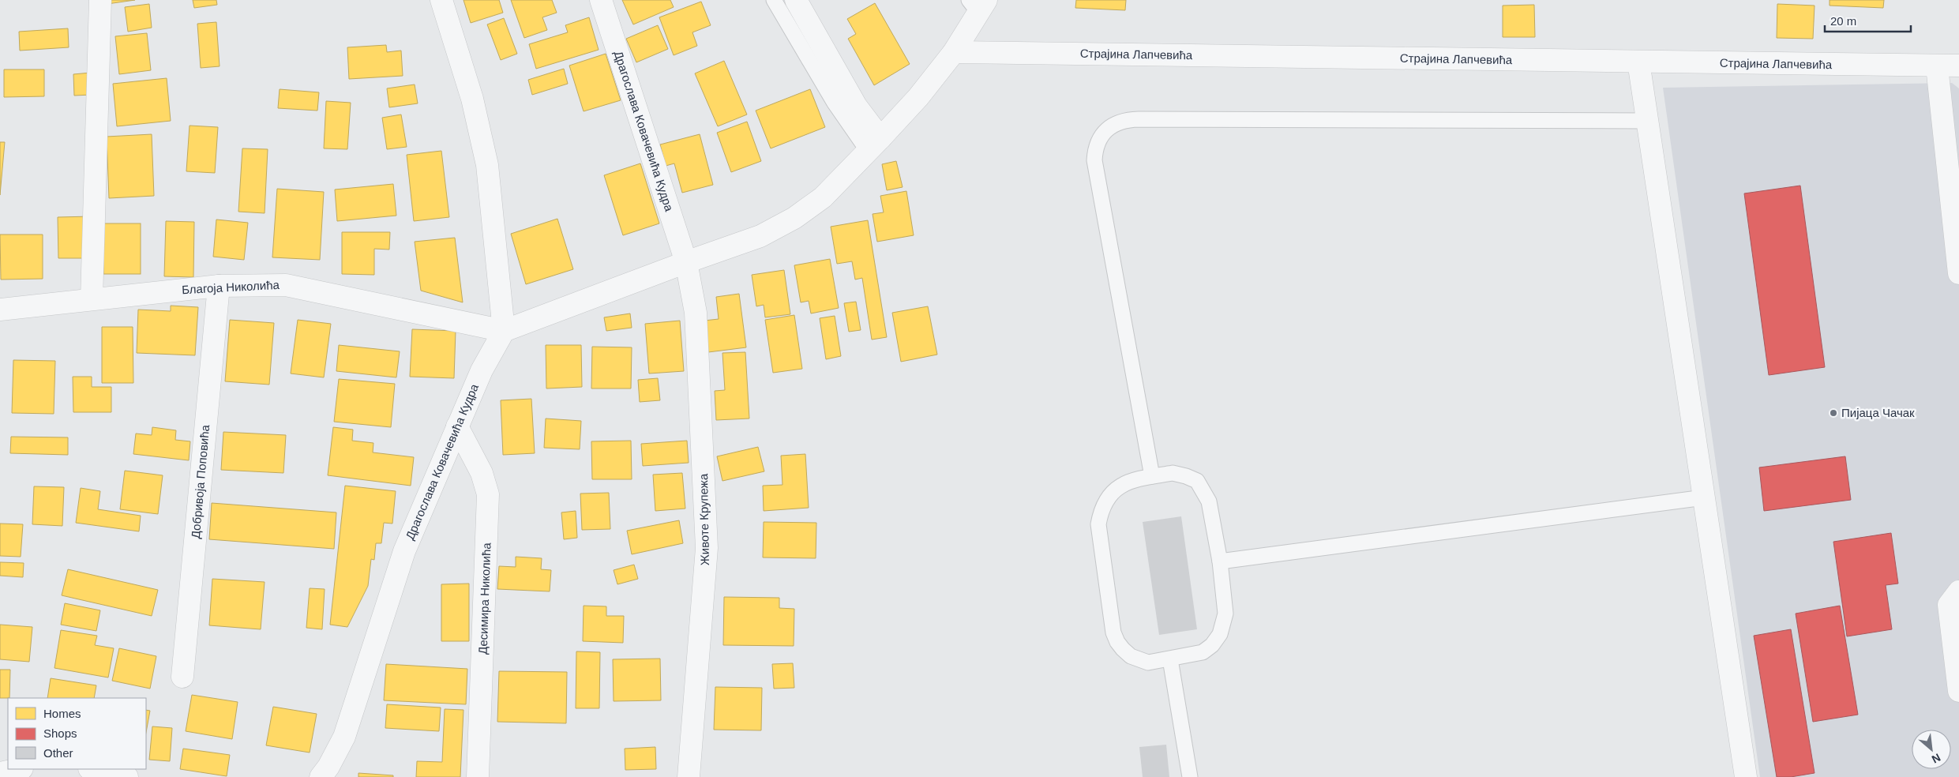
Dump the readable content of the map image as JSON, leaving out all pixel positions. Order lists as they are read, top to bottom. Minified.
{"streets":{"street":["Страјина Лапчевића","Драгослава Ковачевића Кудра","Благоја Николића","Добривоја Поповића","Животе Крупежа","Десимира Николића"]},"crossings":[["Драгослава Ковачевића Кудра","Благоја Николића"],["Драгослава Ковачевића Кудра","Животе Крупежа"],["Драгослава Ковачевића Кудра","Десимира Николића"],["Благоја Николића","Добривоја Поповића"]],"places":["Пијаца Чачак"],"legend":["Homes","Shops","Other"],"scale_bar":"20 m","north":"bottom right"}
